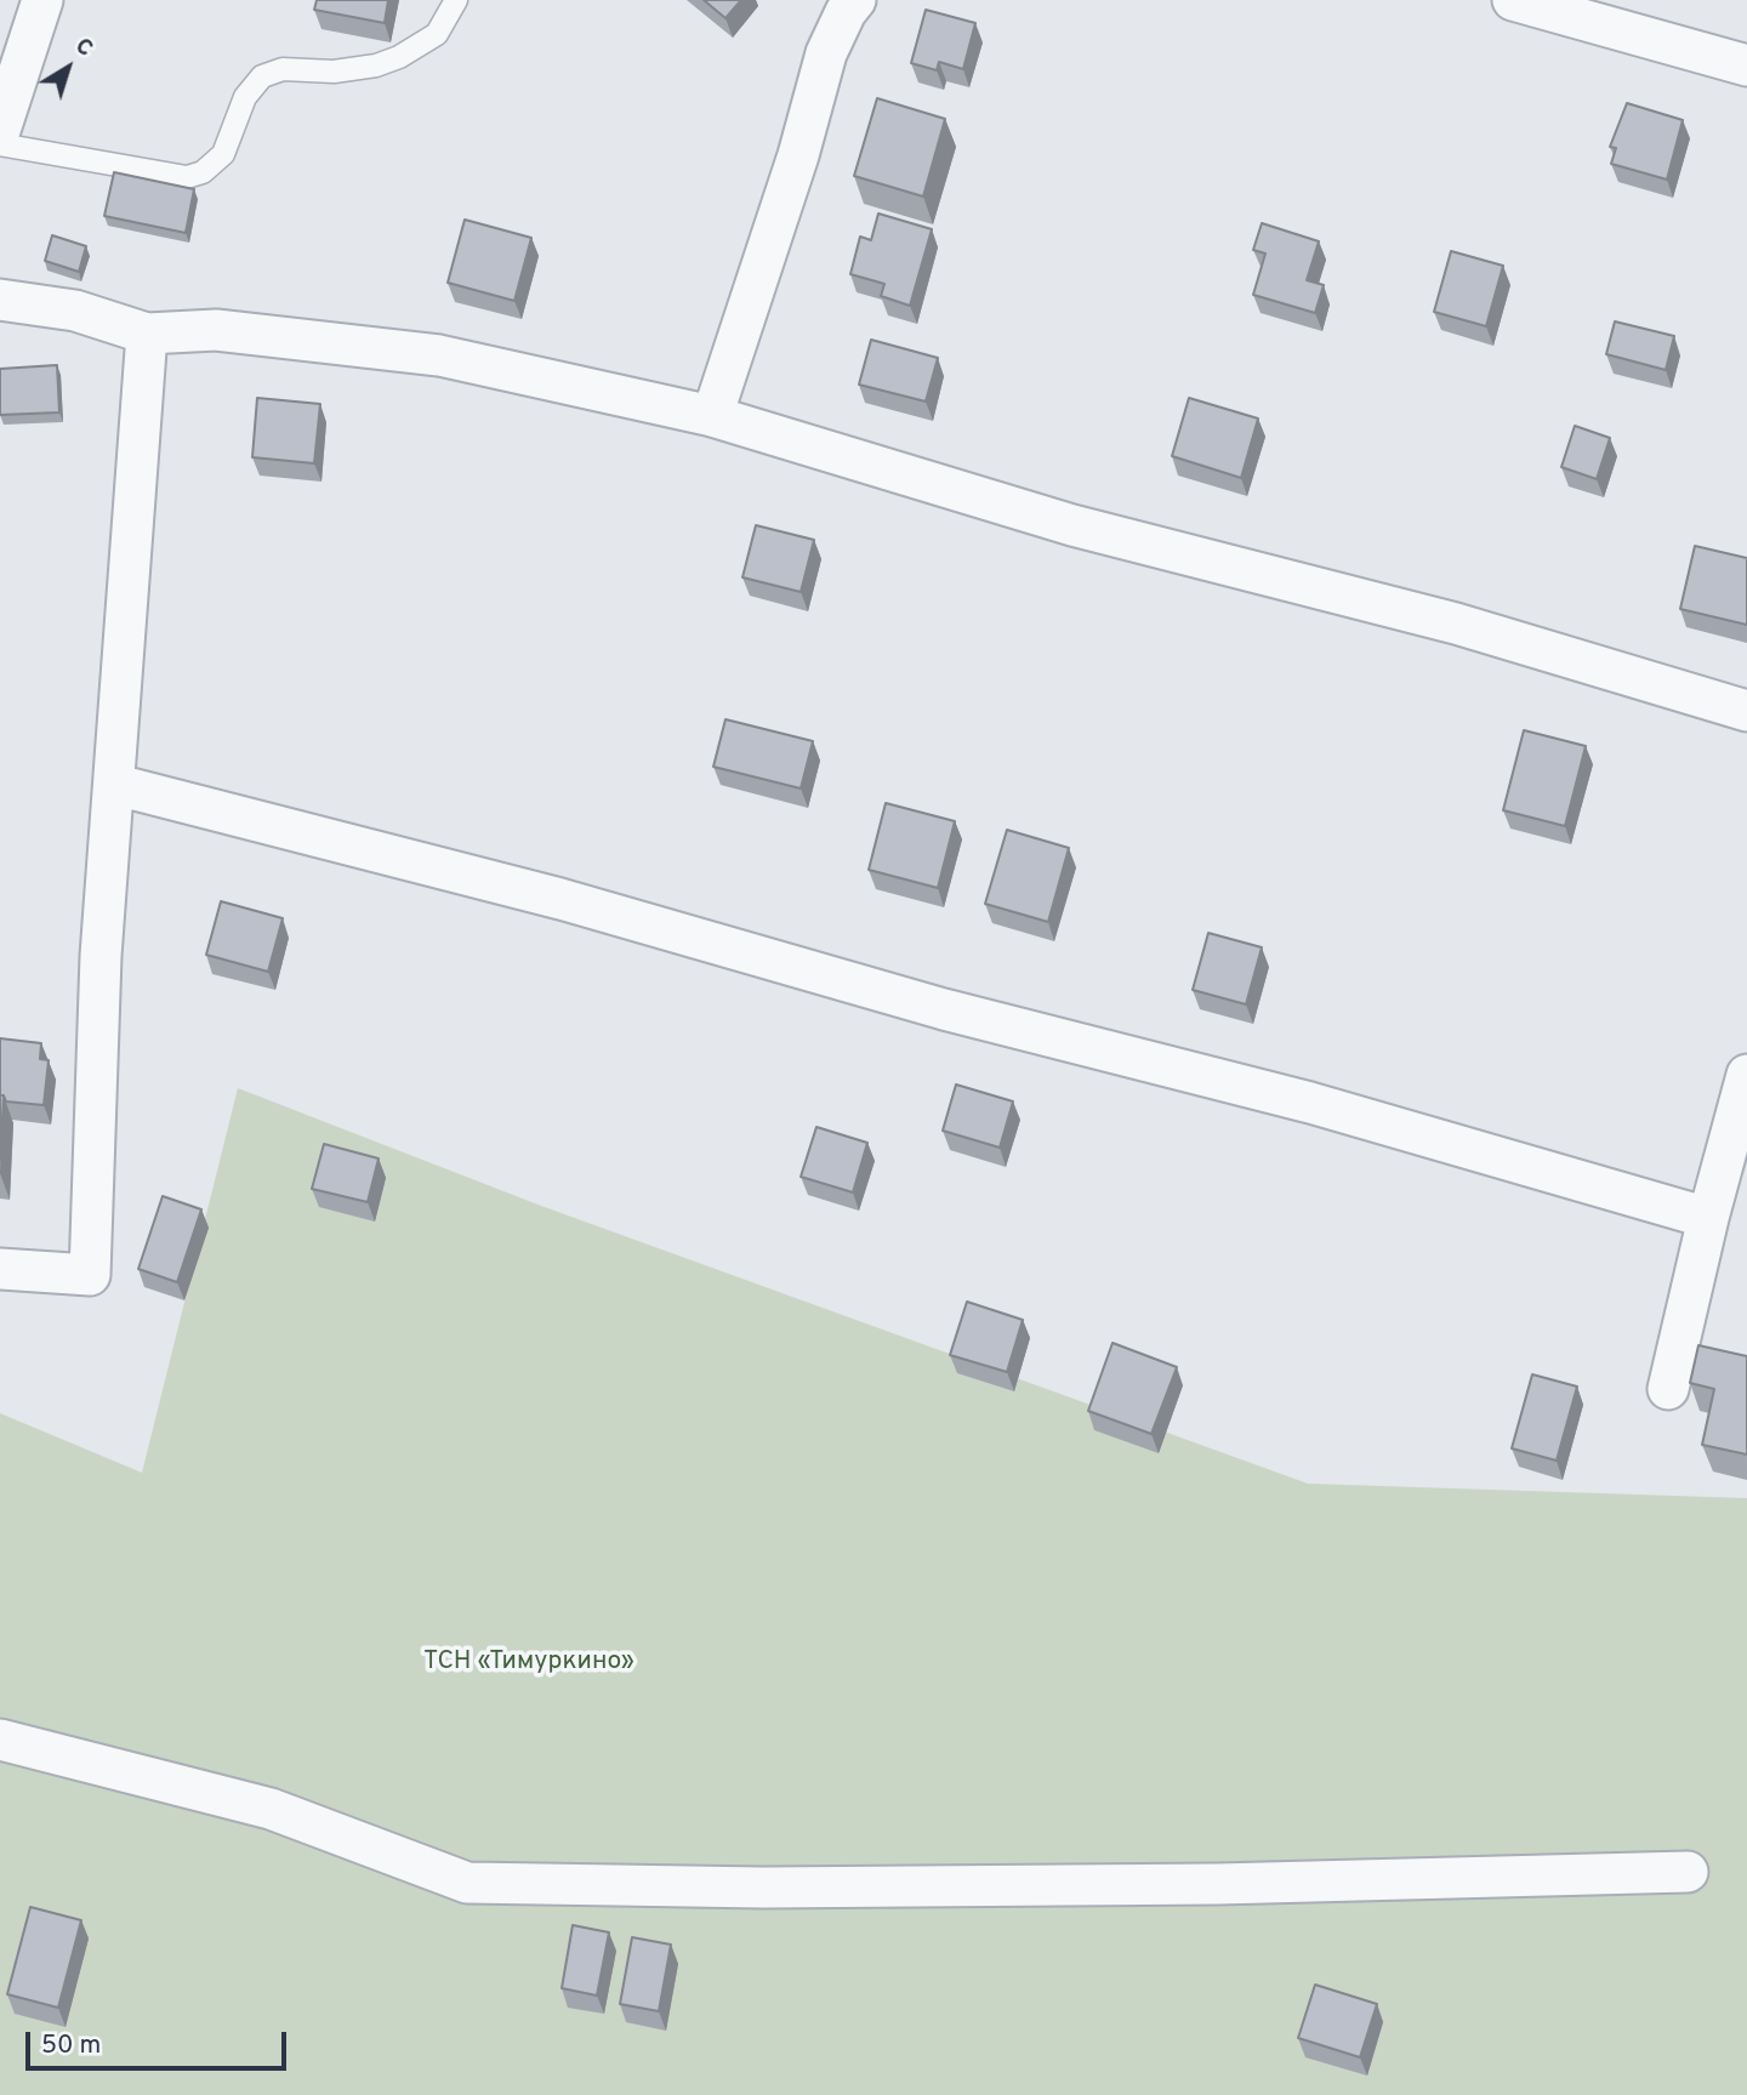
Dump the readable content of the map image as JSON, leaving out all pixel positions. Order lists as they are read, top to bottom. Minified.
{"parks":["ТСН «Тимуркино»"],"scale_bar":"50 m","north":"top right"}
